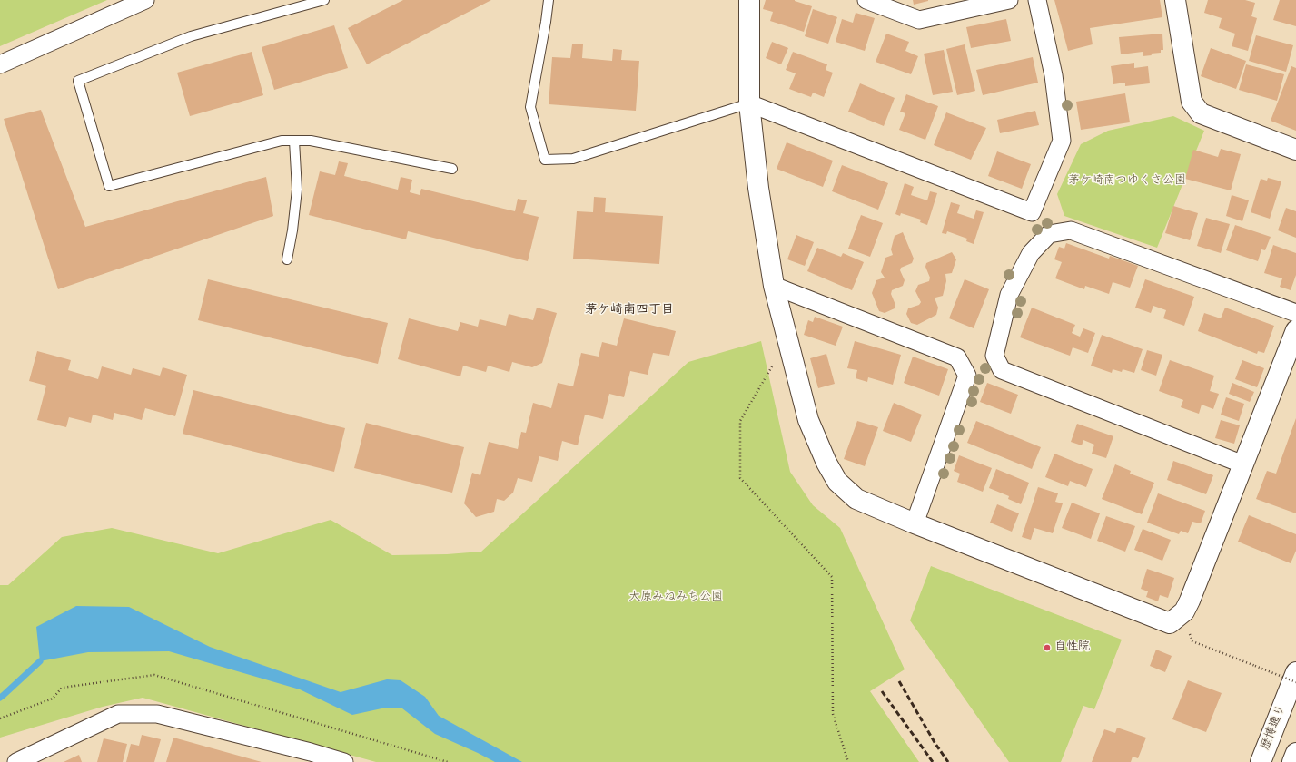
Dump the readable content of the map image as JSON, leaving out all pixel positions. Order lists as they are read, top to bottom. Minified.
{"streets":{"street":["歴博通り"]},"districts":["茅ケ崎南四丁目"],"parks":["茅ケ崎南つゆくさ公園","大原みねみち公園"],"places":["自性院"]}
